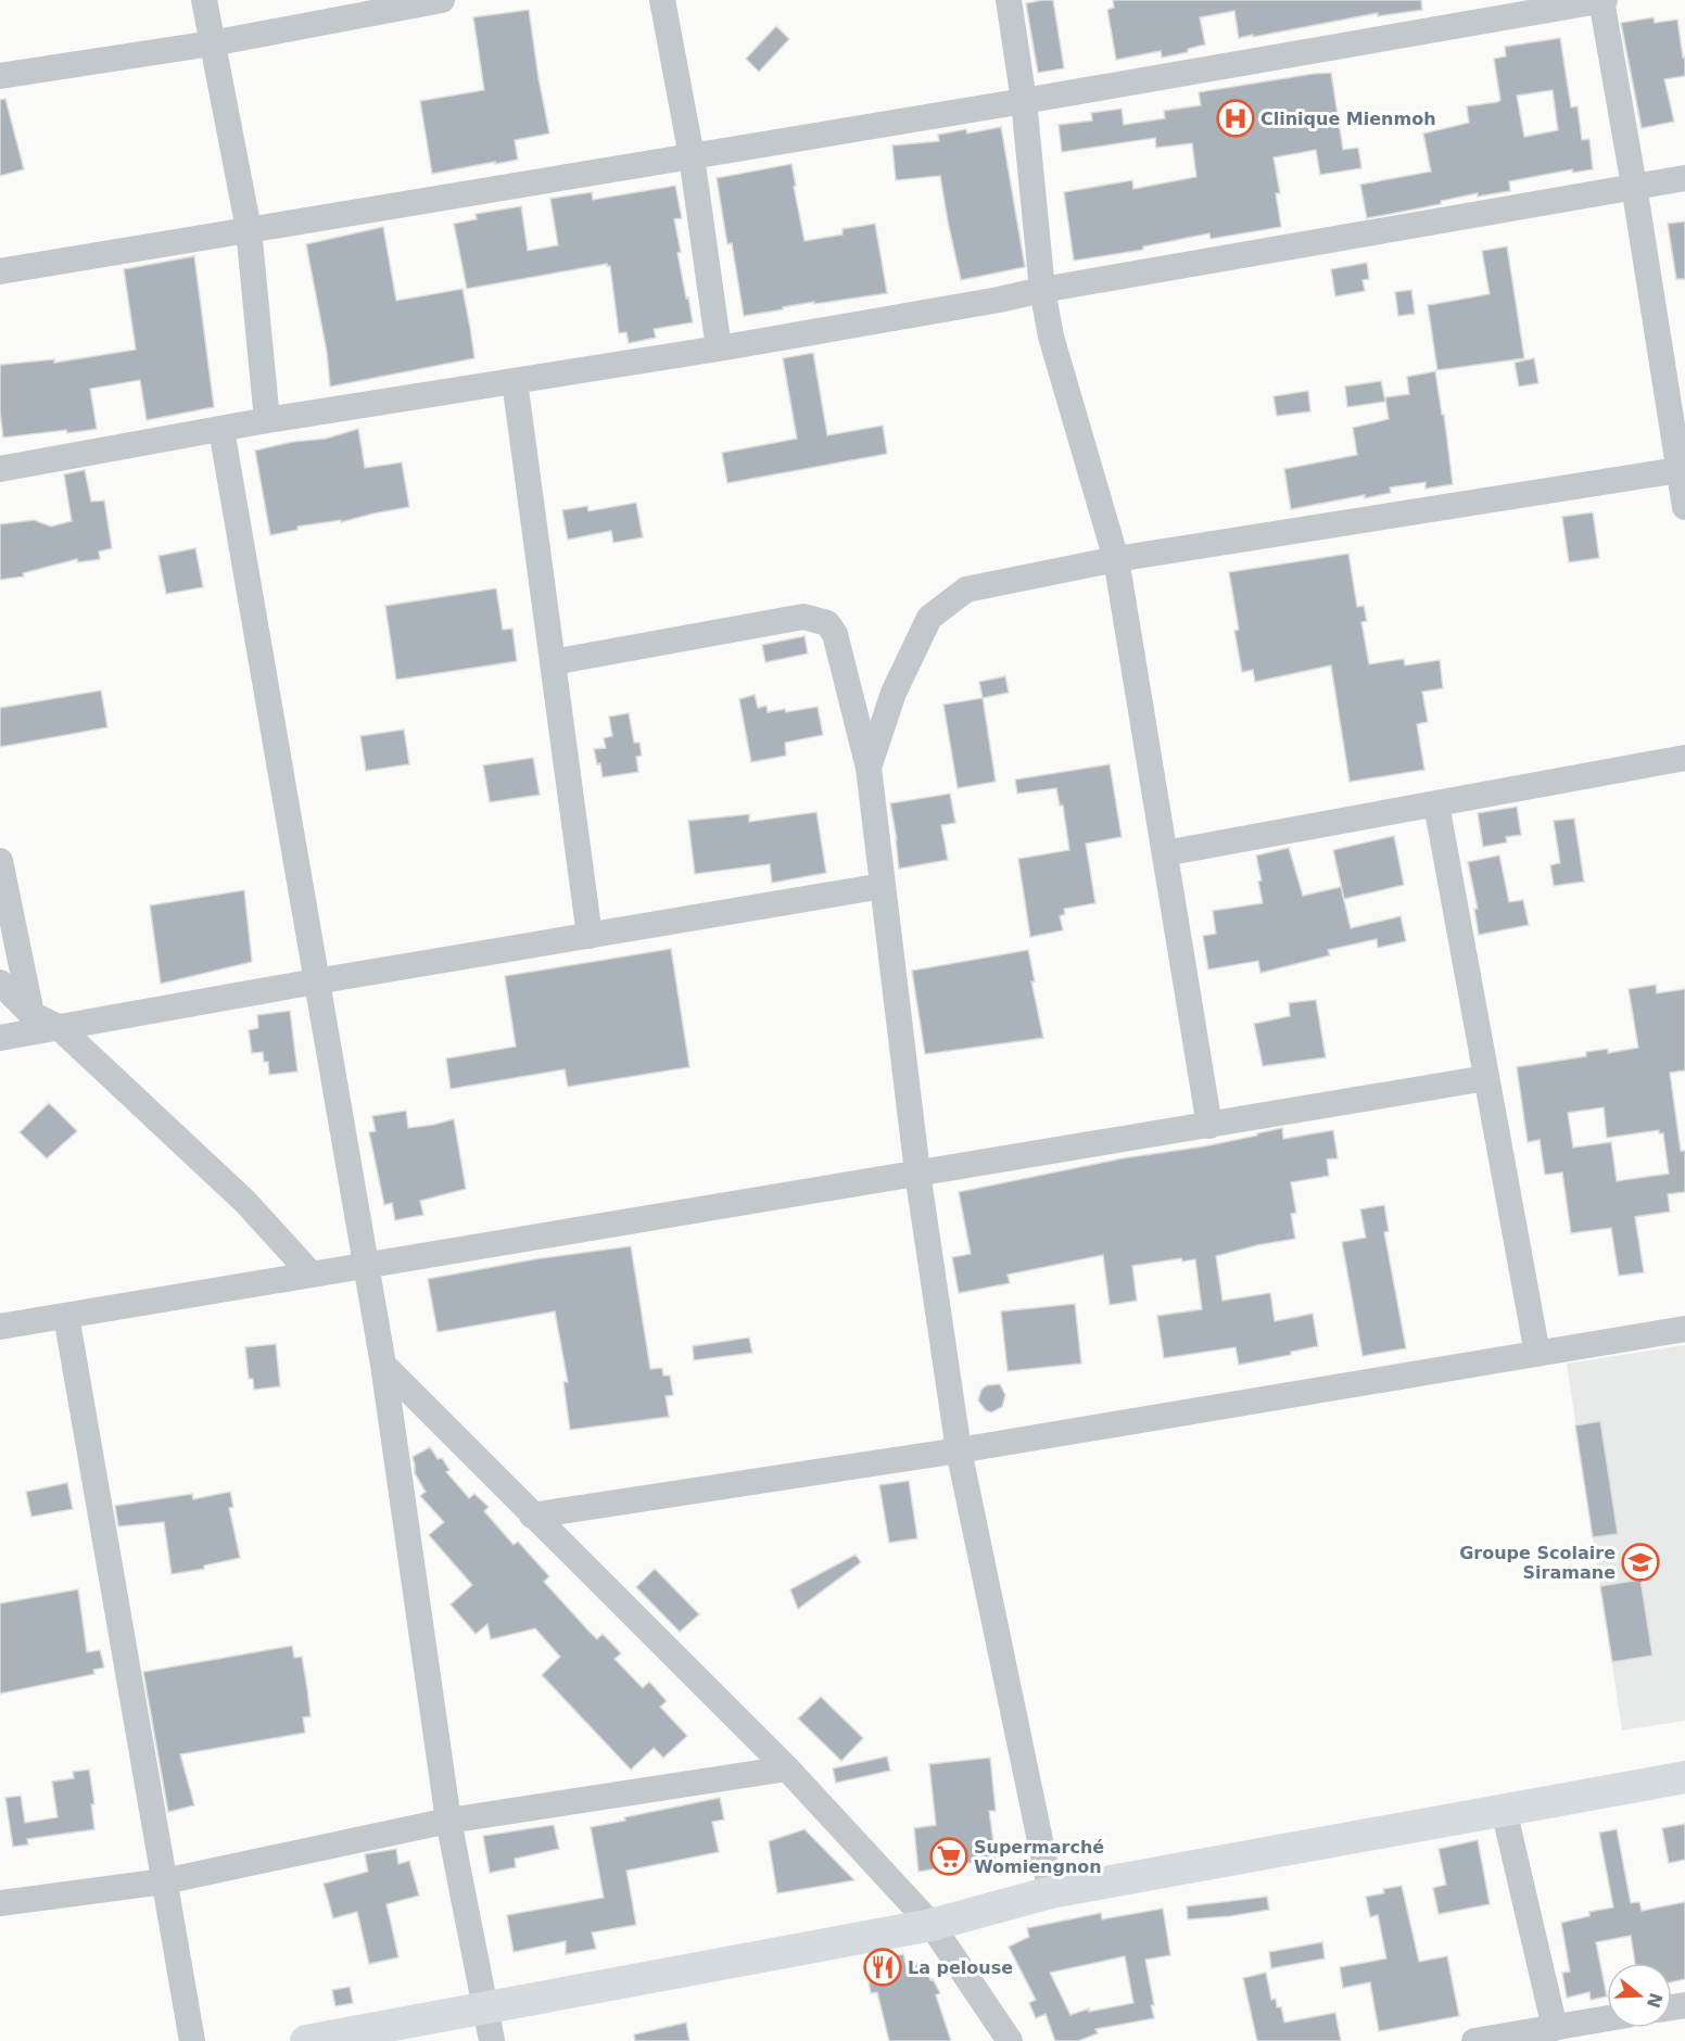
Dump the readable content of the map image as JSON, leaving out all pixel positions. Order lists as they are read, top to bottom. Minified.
{"places":{"hospital":["Clinique Mienmoh"],"school or university":["Groupe Scolaire Siramane"],"supermarket":["Supermarché Womiengnon"],"restaurant":["La pelouse"]},"north":"right"}
